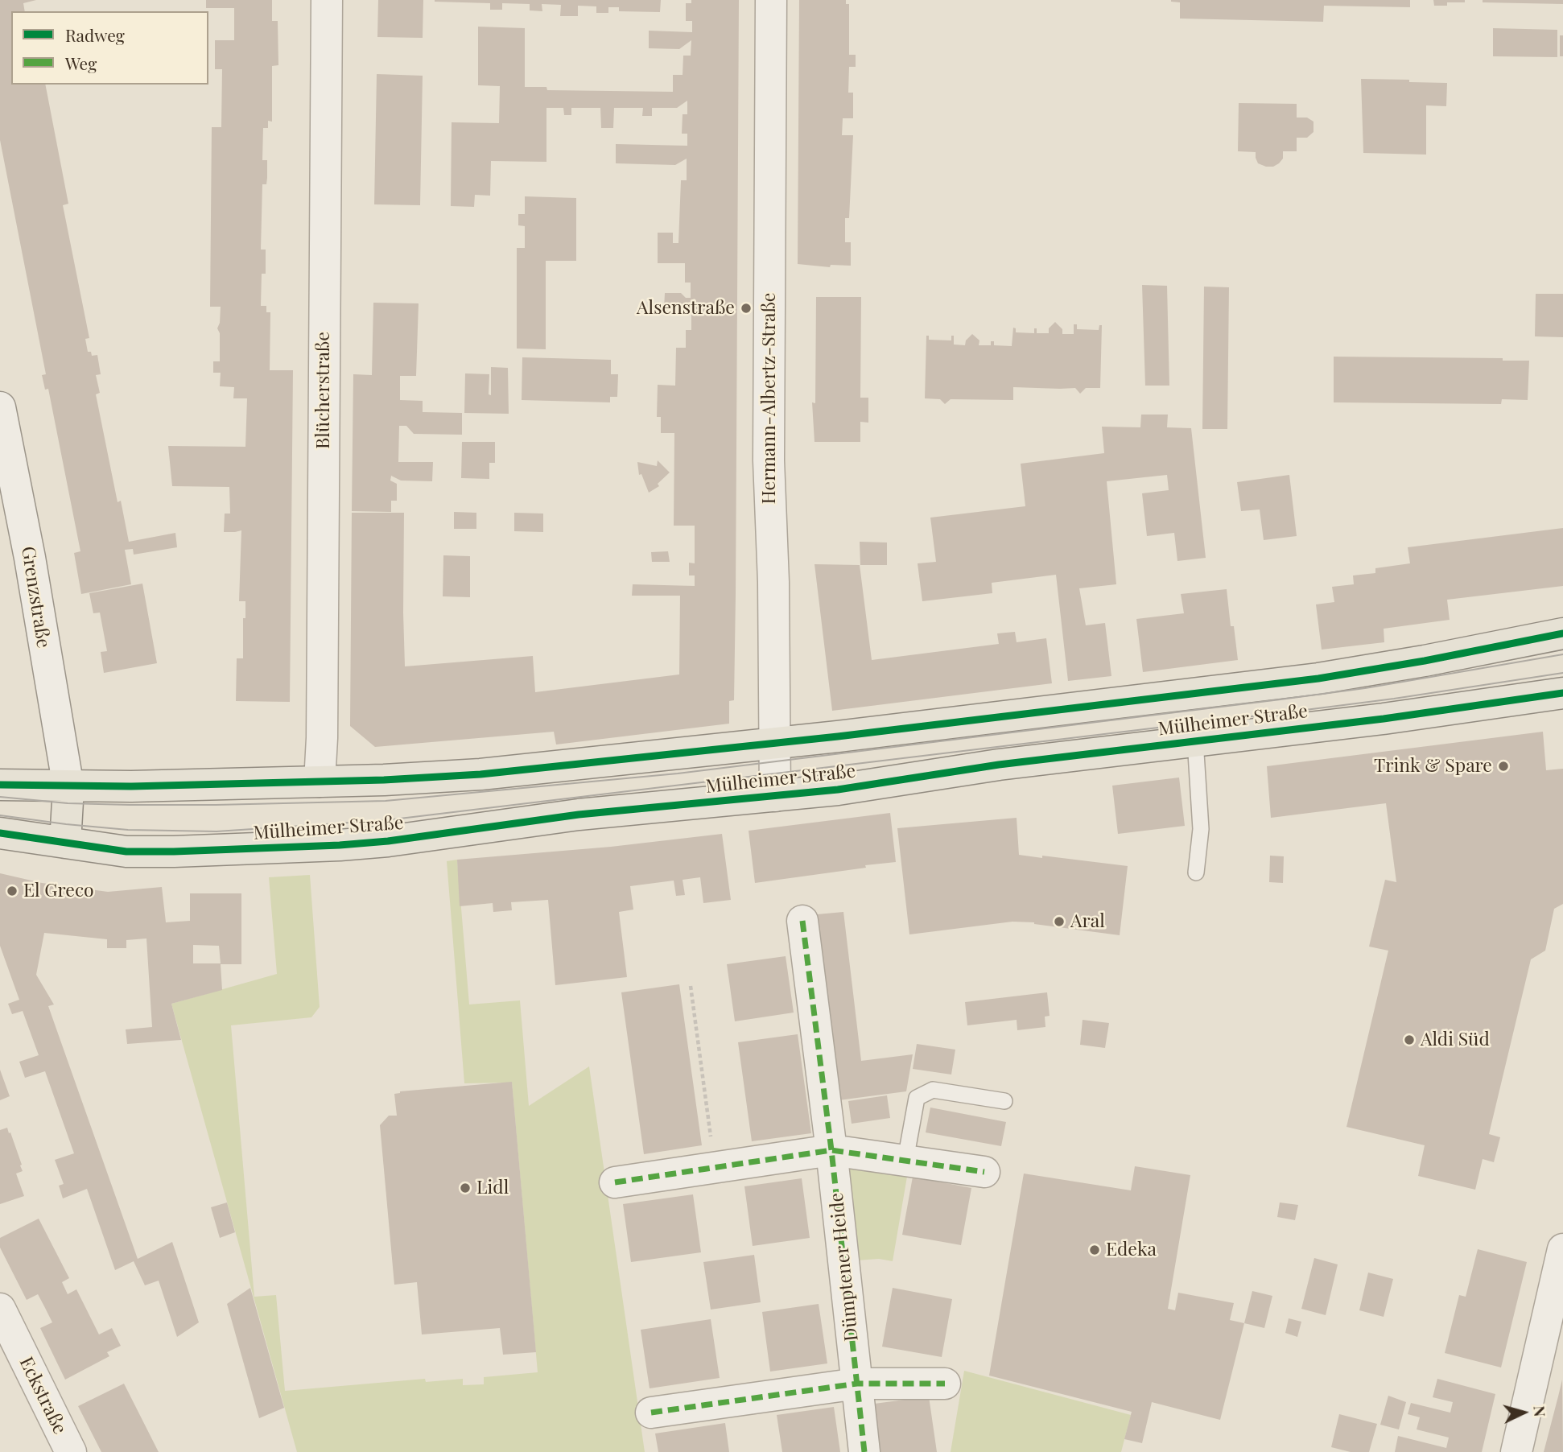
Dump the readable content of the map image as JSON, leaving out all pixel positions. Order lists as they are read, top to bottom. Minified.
{"streets":{"main road":["Mülheimer Straße"],"street":["Blücherstraße","Hermann-Albertz-Straße","Grenzstraße","Dümptener Heide","Eckstraße"]},"crossings":[["Blücherstraße","Mülheimer Straße"],["Hermann-Albertz-Straße","Mülheimer Straße"],["Grenzstraße","Mülheimer Straße"]],"places":["Alsenstraße","Trink & Spare","El Greco","Aral","Aldi Süd","Lidl","Edeka"],"legend":["Radweg","Weg"],"north":"right"}
